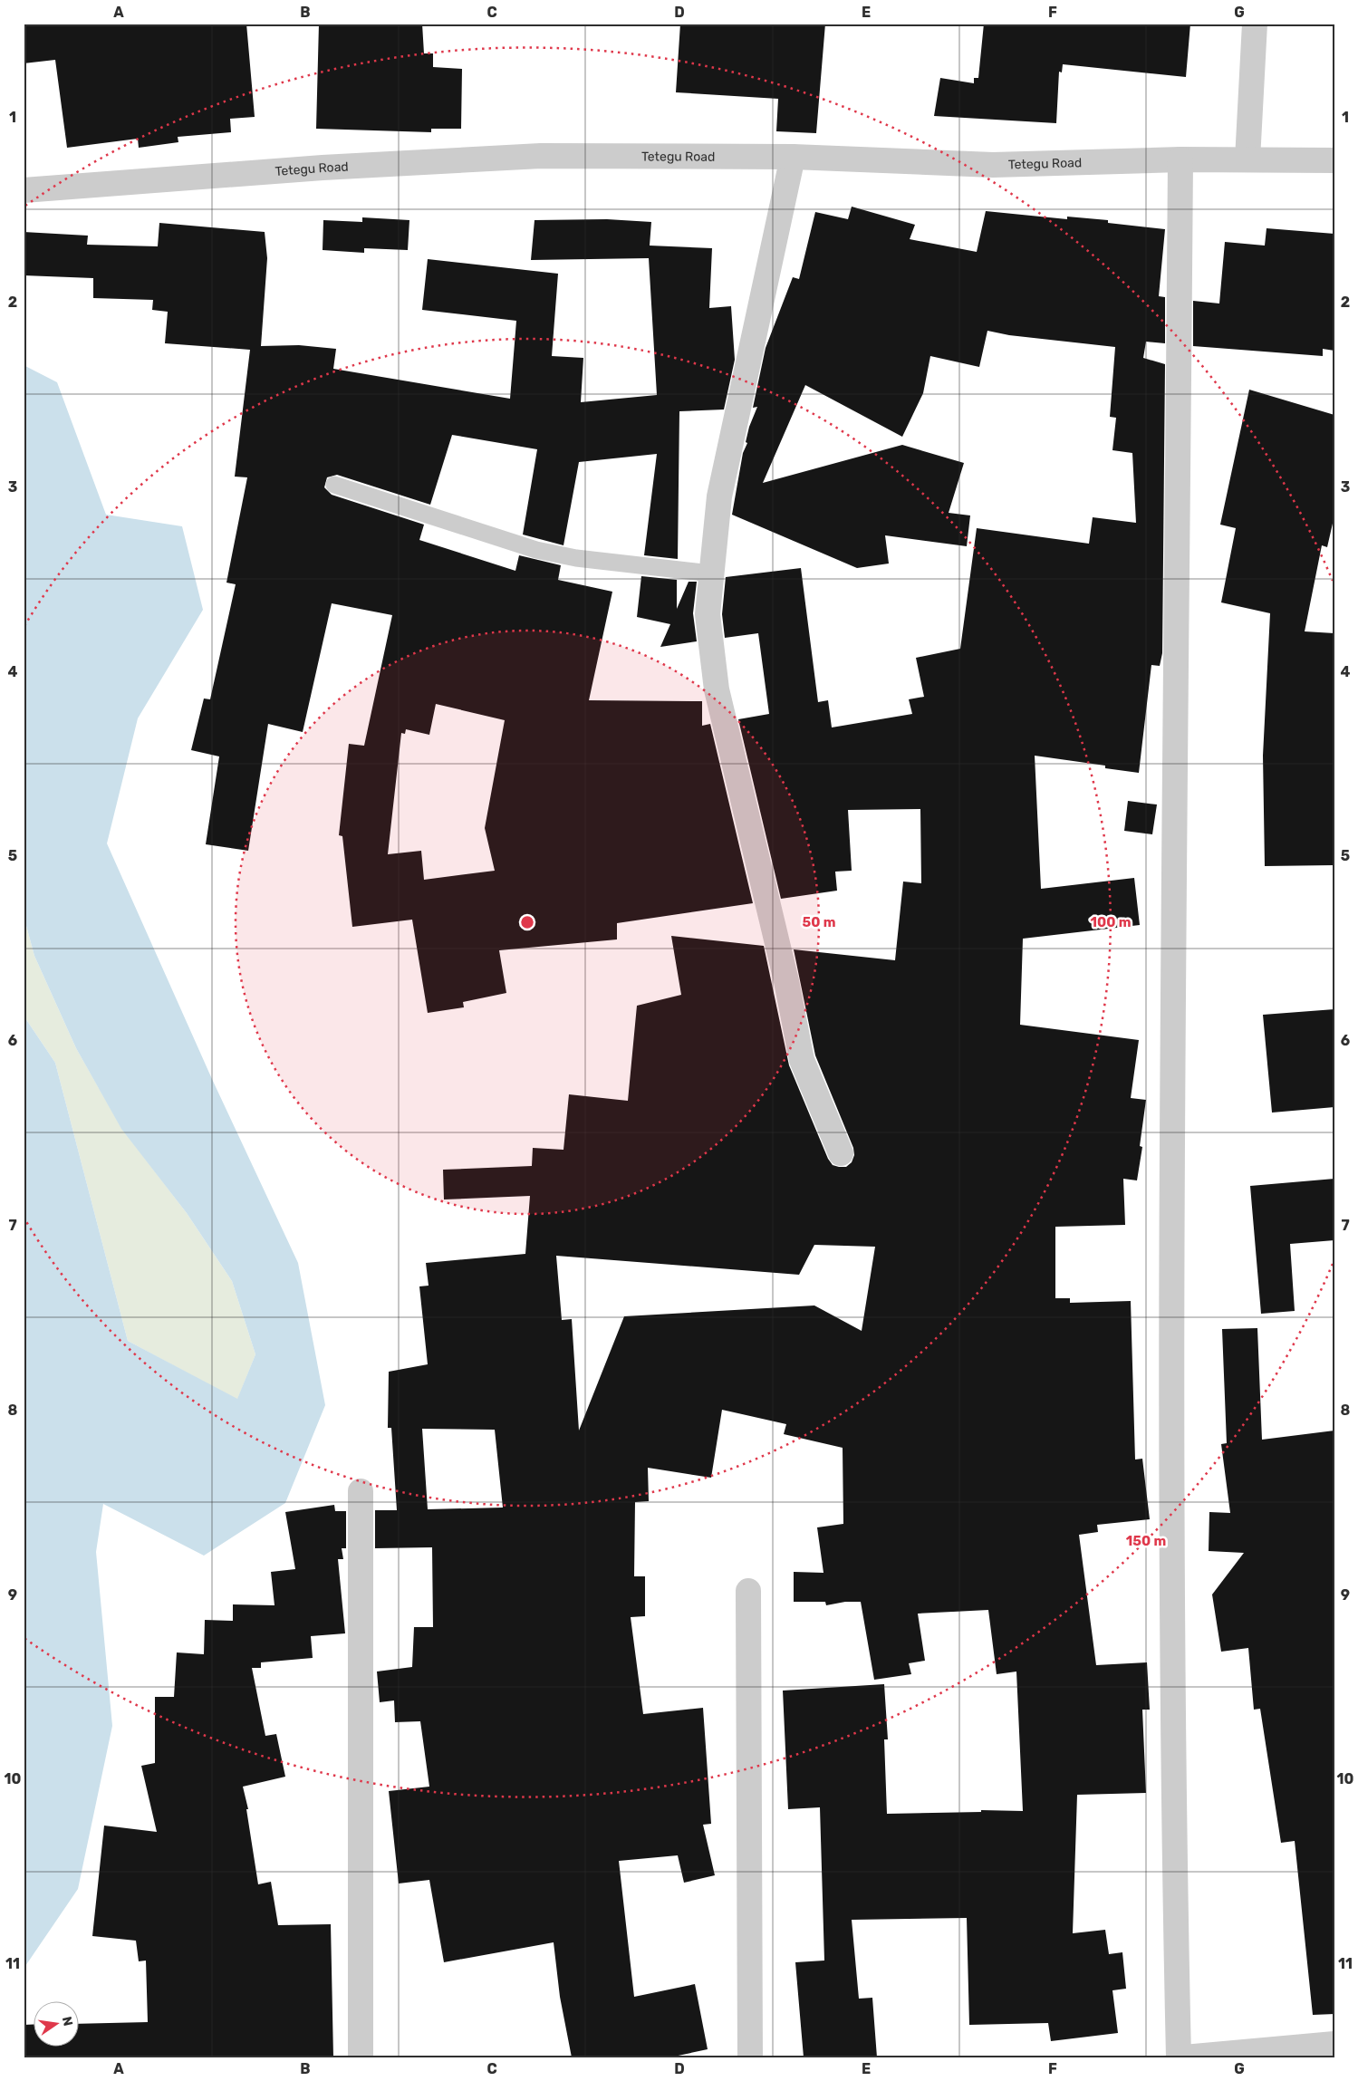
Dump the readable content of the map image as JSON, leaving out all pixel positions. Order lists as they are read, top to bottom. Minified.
{"streets":{"street":["Tetegu Road"]},"north":"right","grid":{"columns":["A","B","C","D","E","F","G"],"rows":["1","2","3","4","5","6","7","8","9","10","11"]},"rings":["50 m","100 m","150 m"]}
